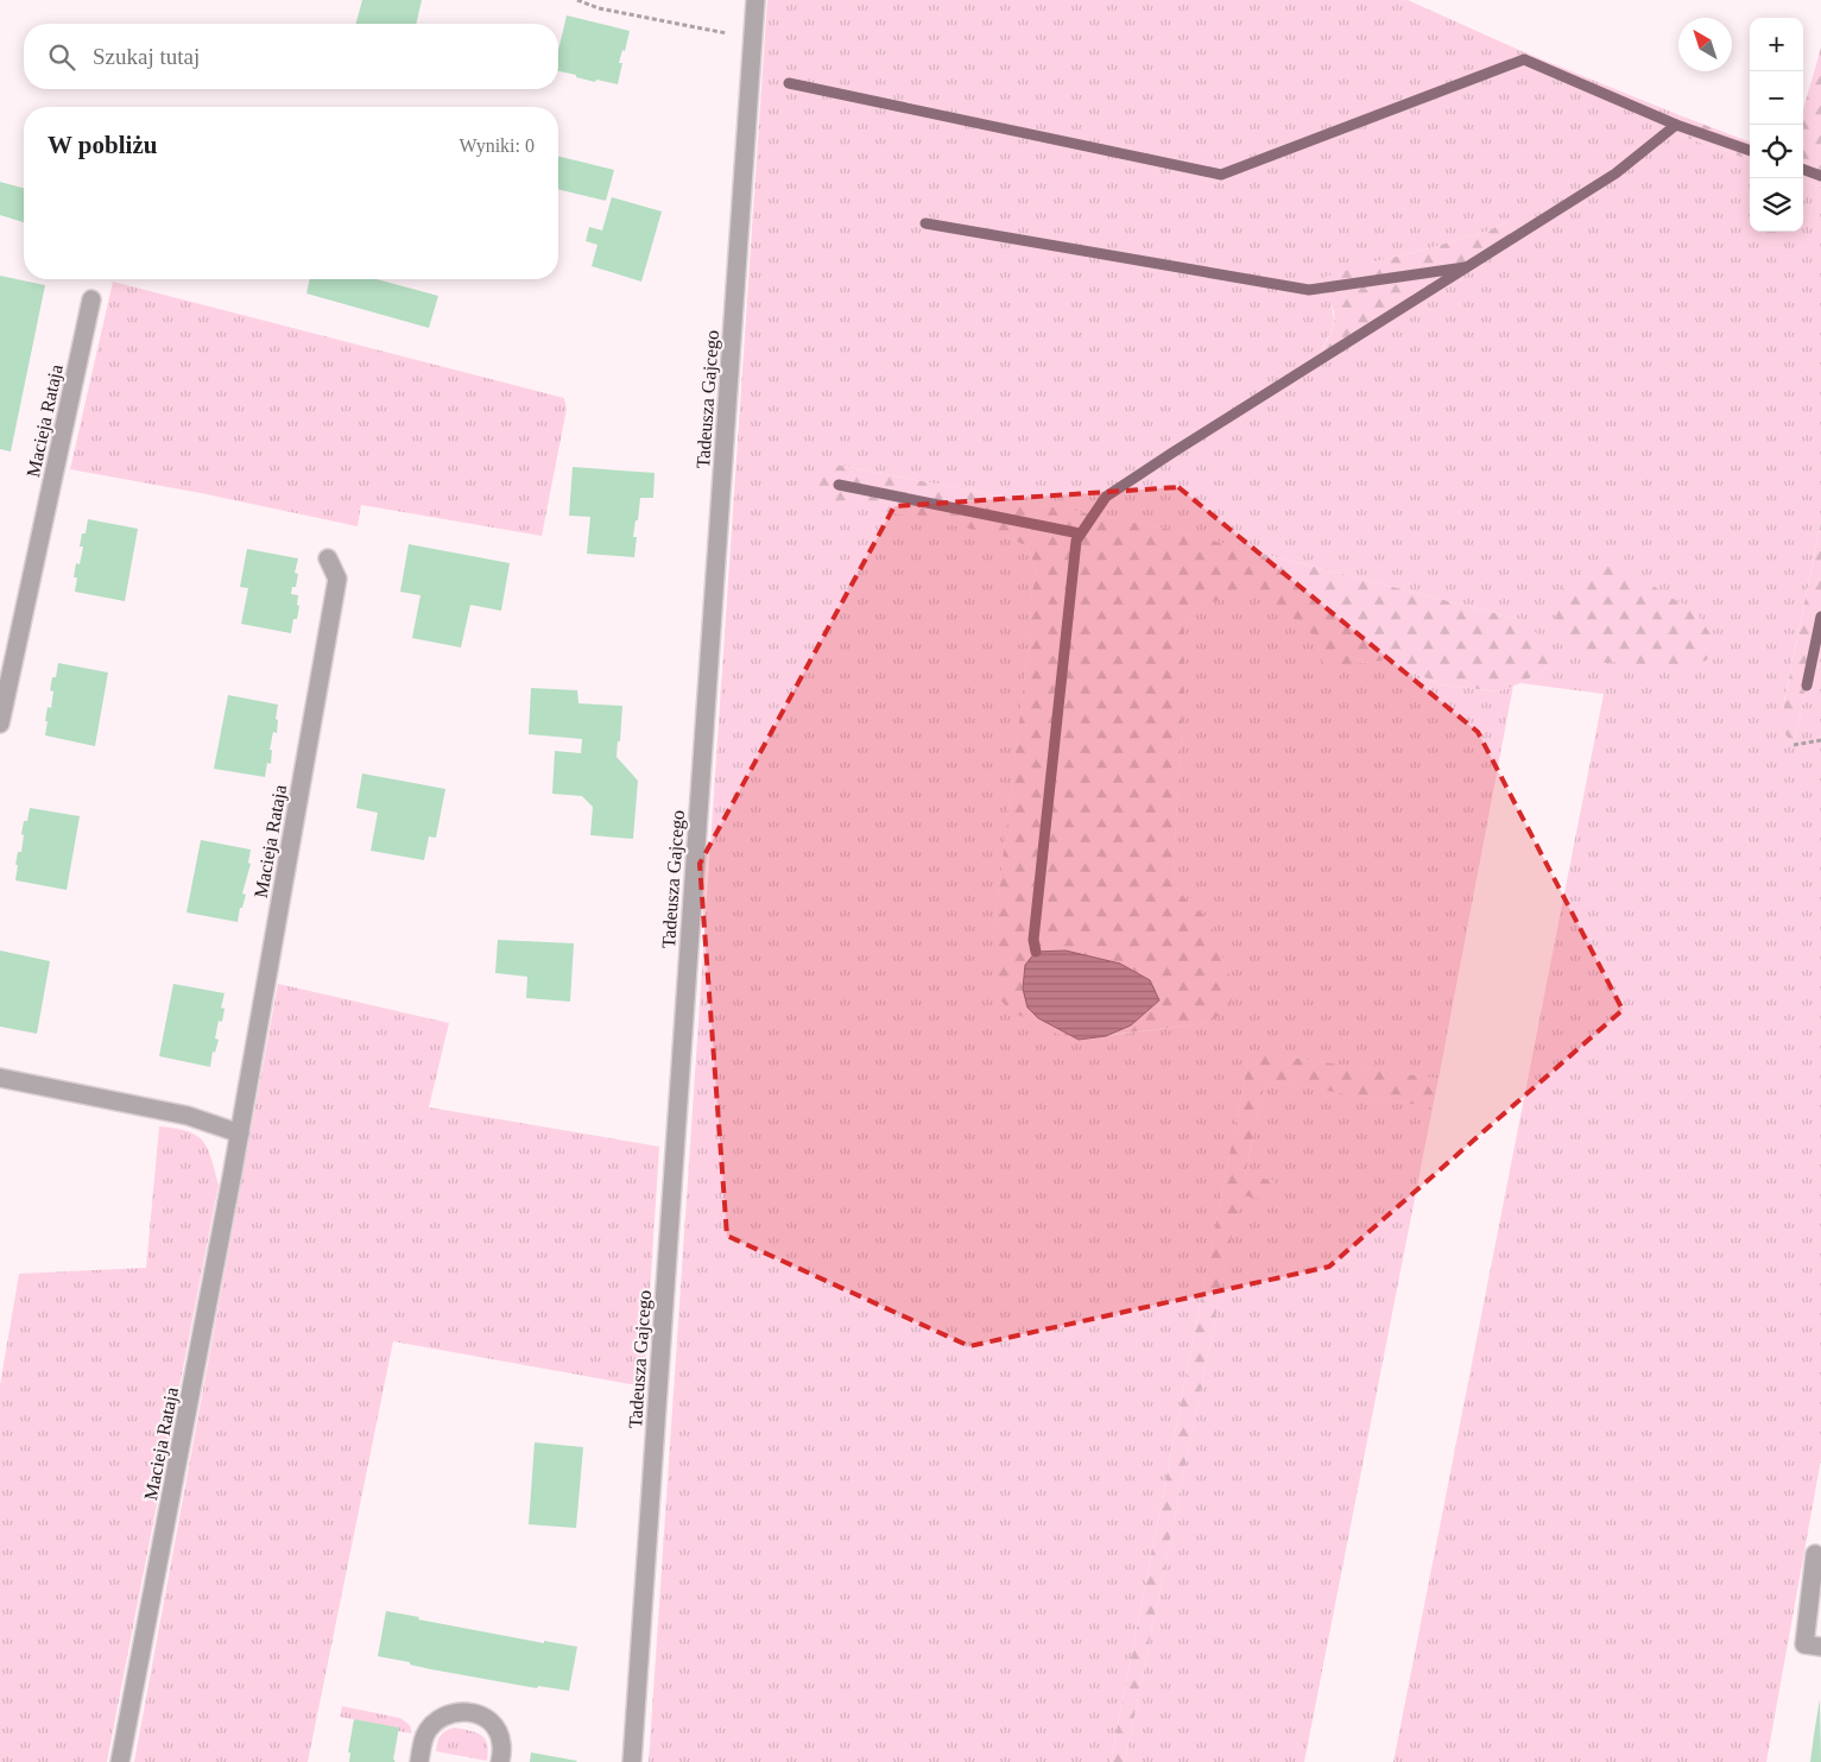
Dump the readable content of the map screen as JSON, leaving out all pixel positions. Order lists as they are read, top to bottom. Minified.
{"streets":{"street":["Tadeusza Gajcego","Macieja Rataja"]},"north":"top left","page":{"map_buttons":["+","−"],"search":"Szukaj tutaj","heading":["W pobliżu","Wyniki: 0"]}}
